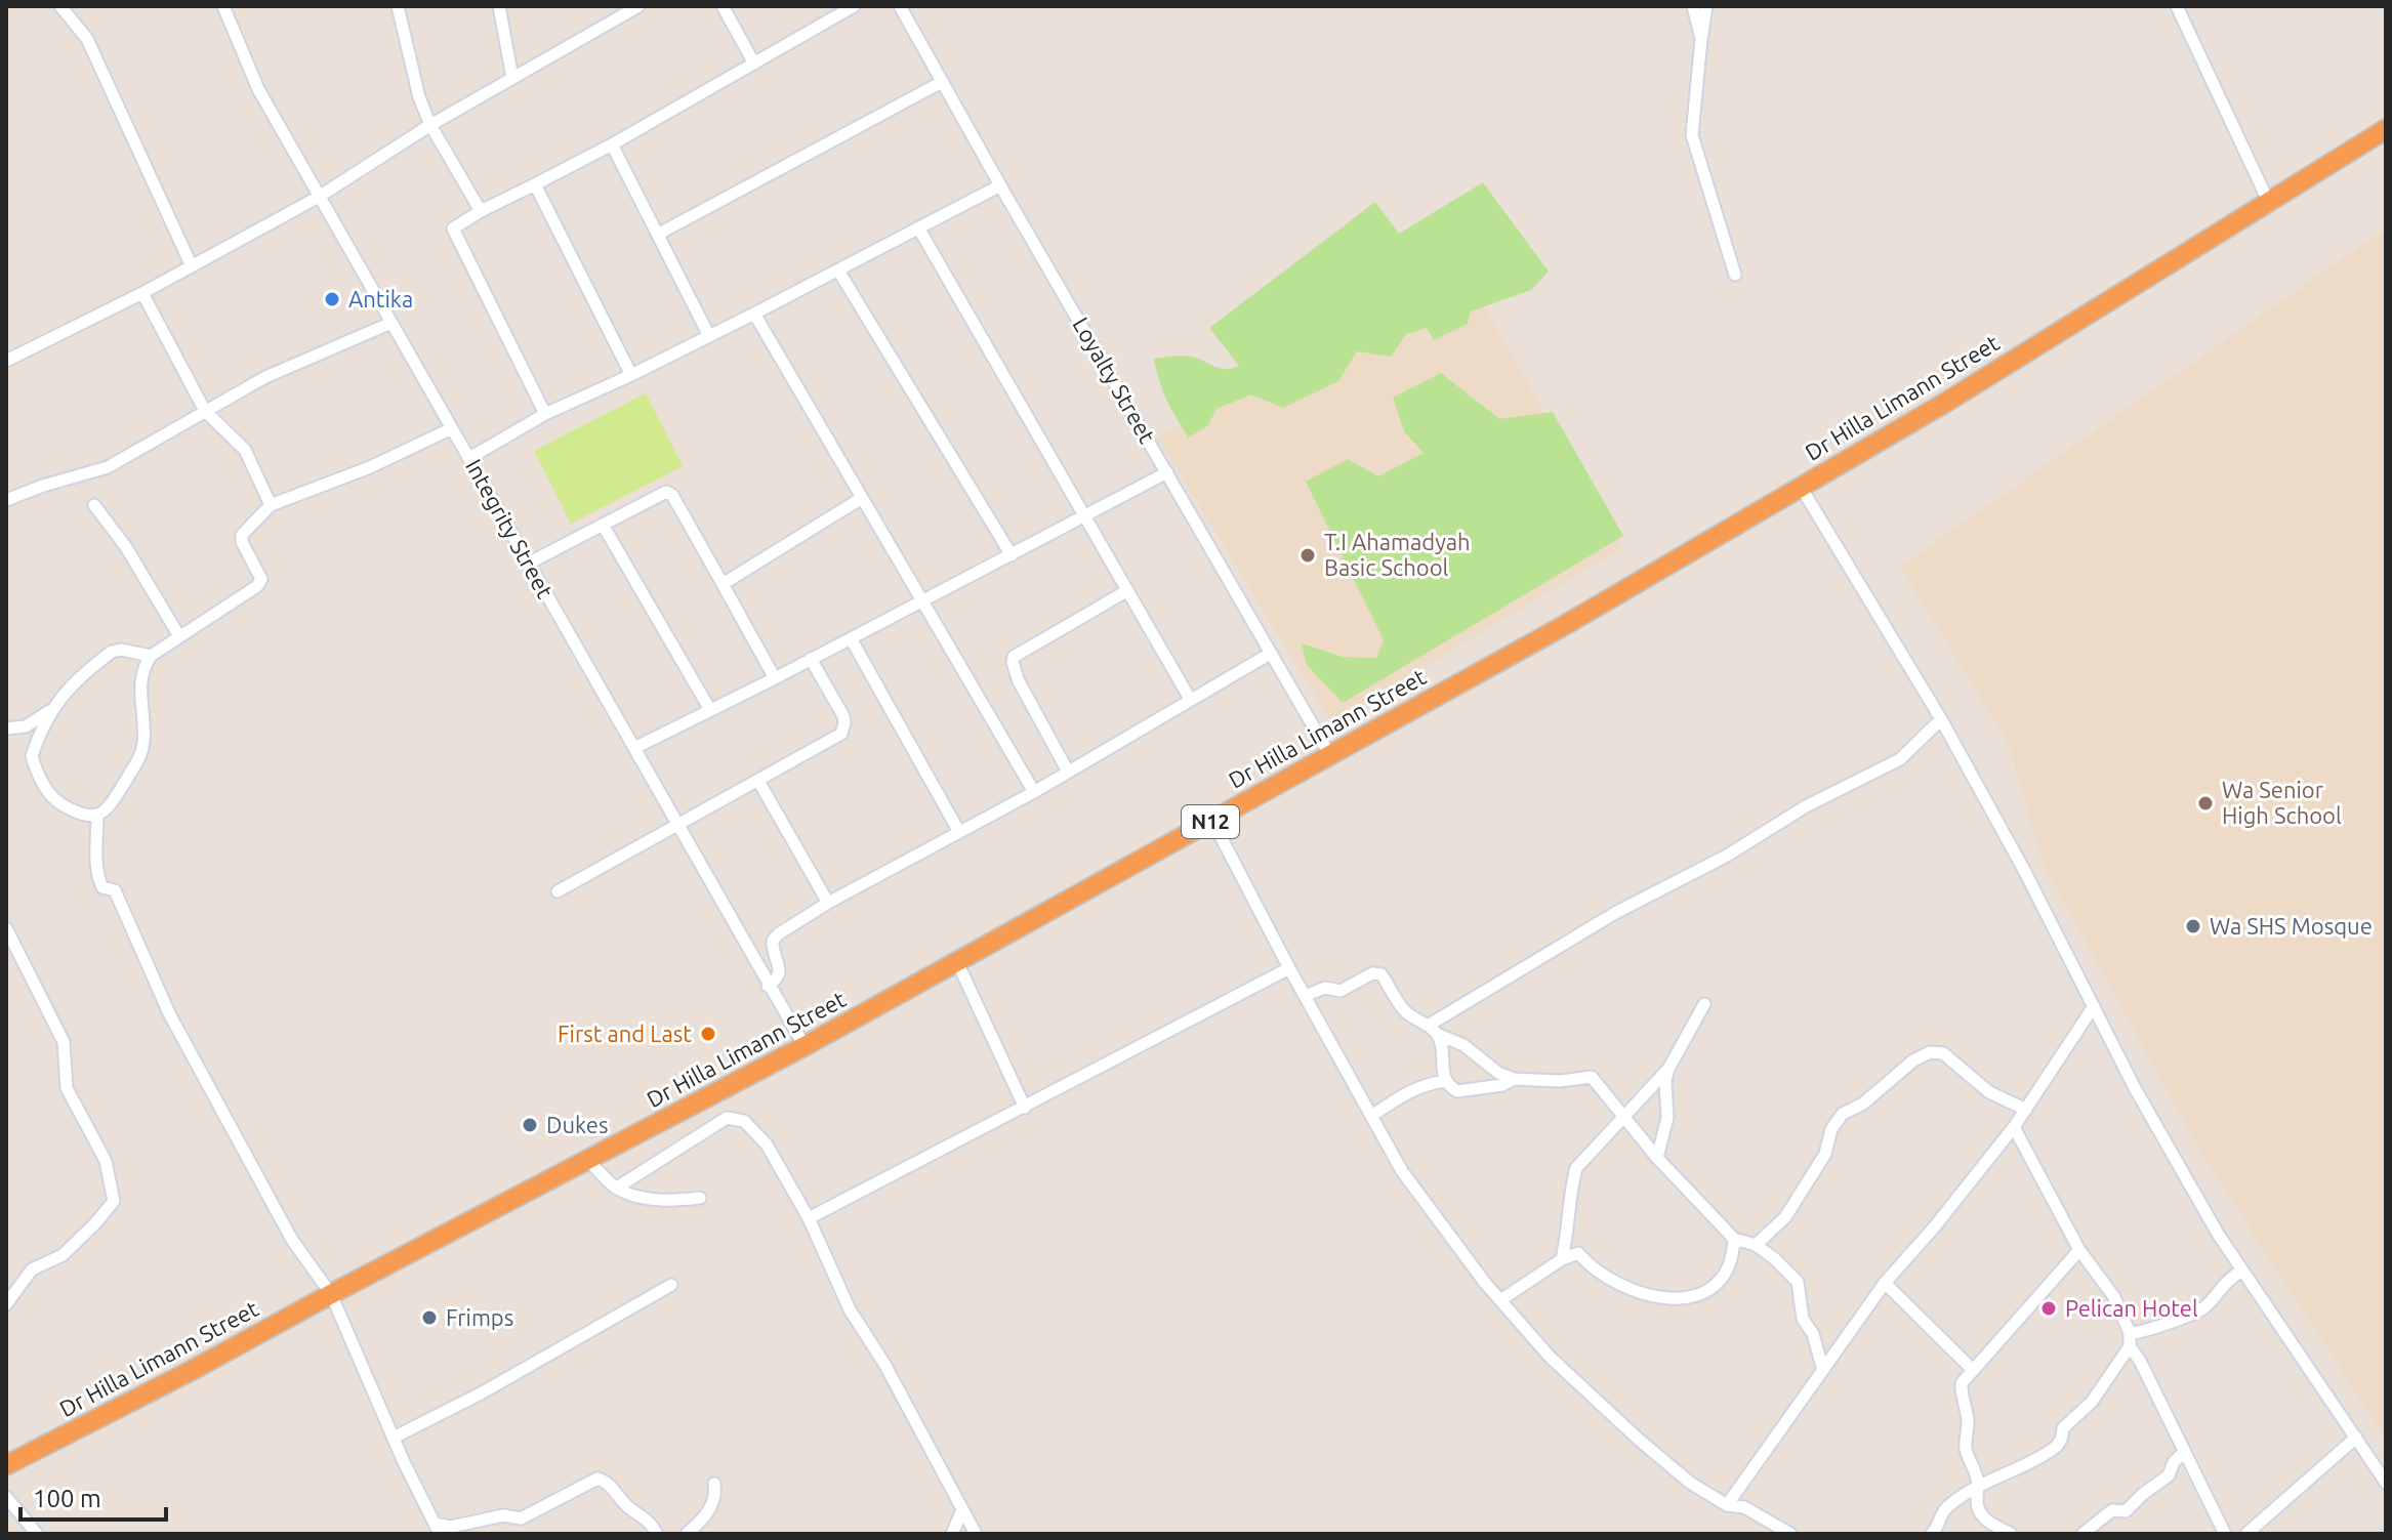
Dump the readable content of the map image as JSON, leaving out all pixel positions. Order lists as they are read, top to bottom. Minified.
{"streets":{"highway":["Dr Hilla Limann Street","N12"],"street":["Loyalty Street","Integrity Street"]},"crossings":[["Loyalty Street","Dr Hilla Limann Street"],["Dr Hilla Limann Street","Integrity Street"]],"places":["Antika","T.I Ahamadyah Basic School","Wa Senior High School","Wa SHS Mosque","First and Last","Dukes","Pelican Hotel","Frimps"],"scale_bar":"100 m"}
